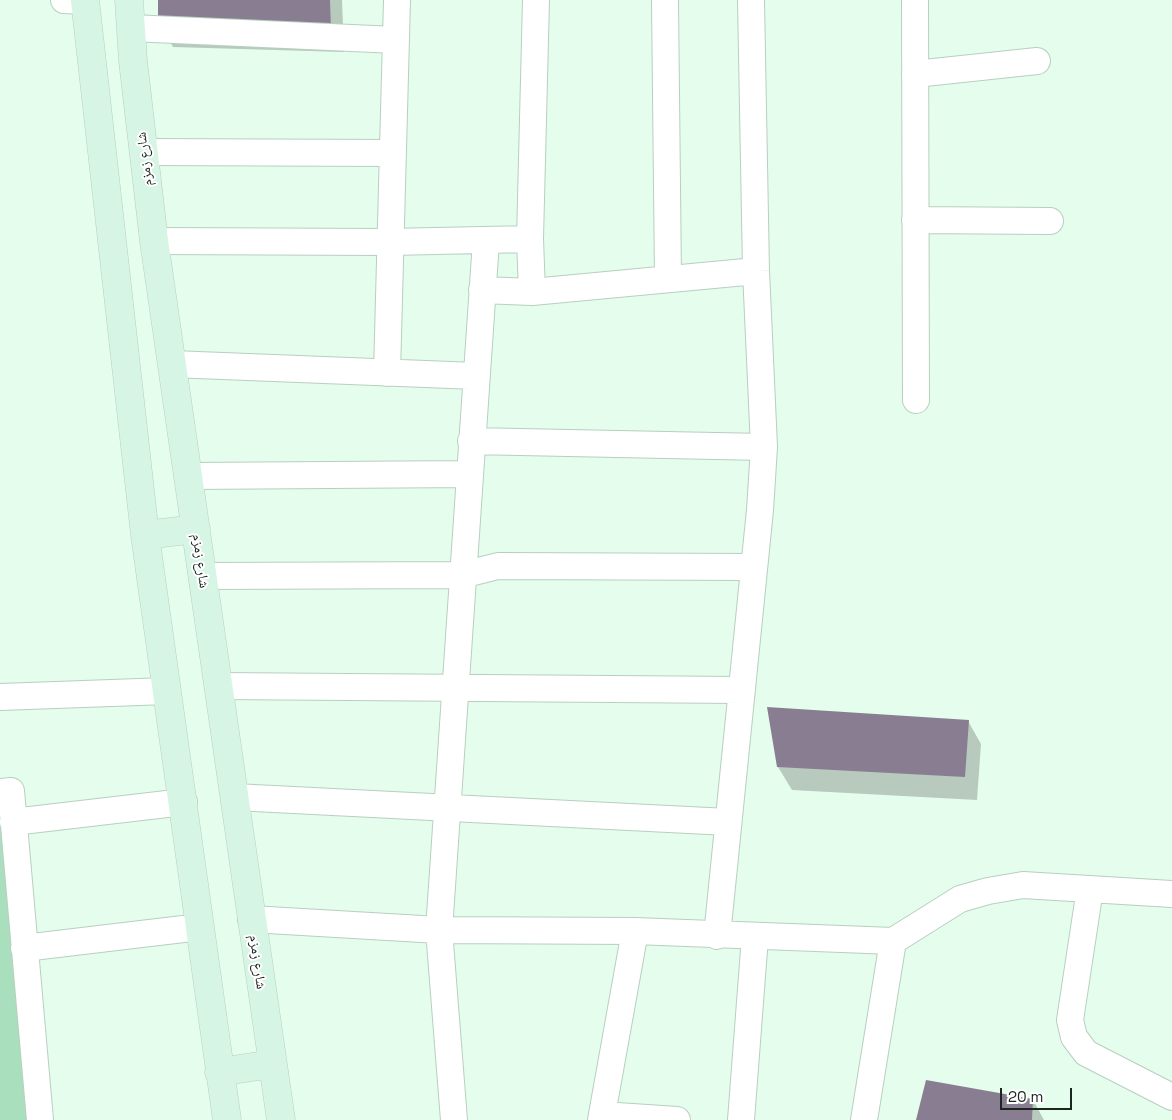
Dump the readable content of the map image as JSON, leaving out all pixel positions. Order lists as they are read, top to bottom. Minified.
{"streets":{"main road":["شارع زمزم"]},"scale_bar":"20 m"}
